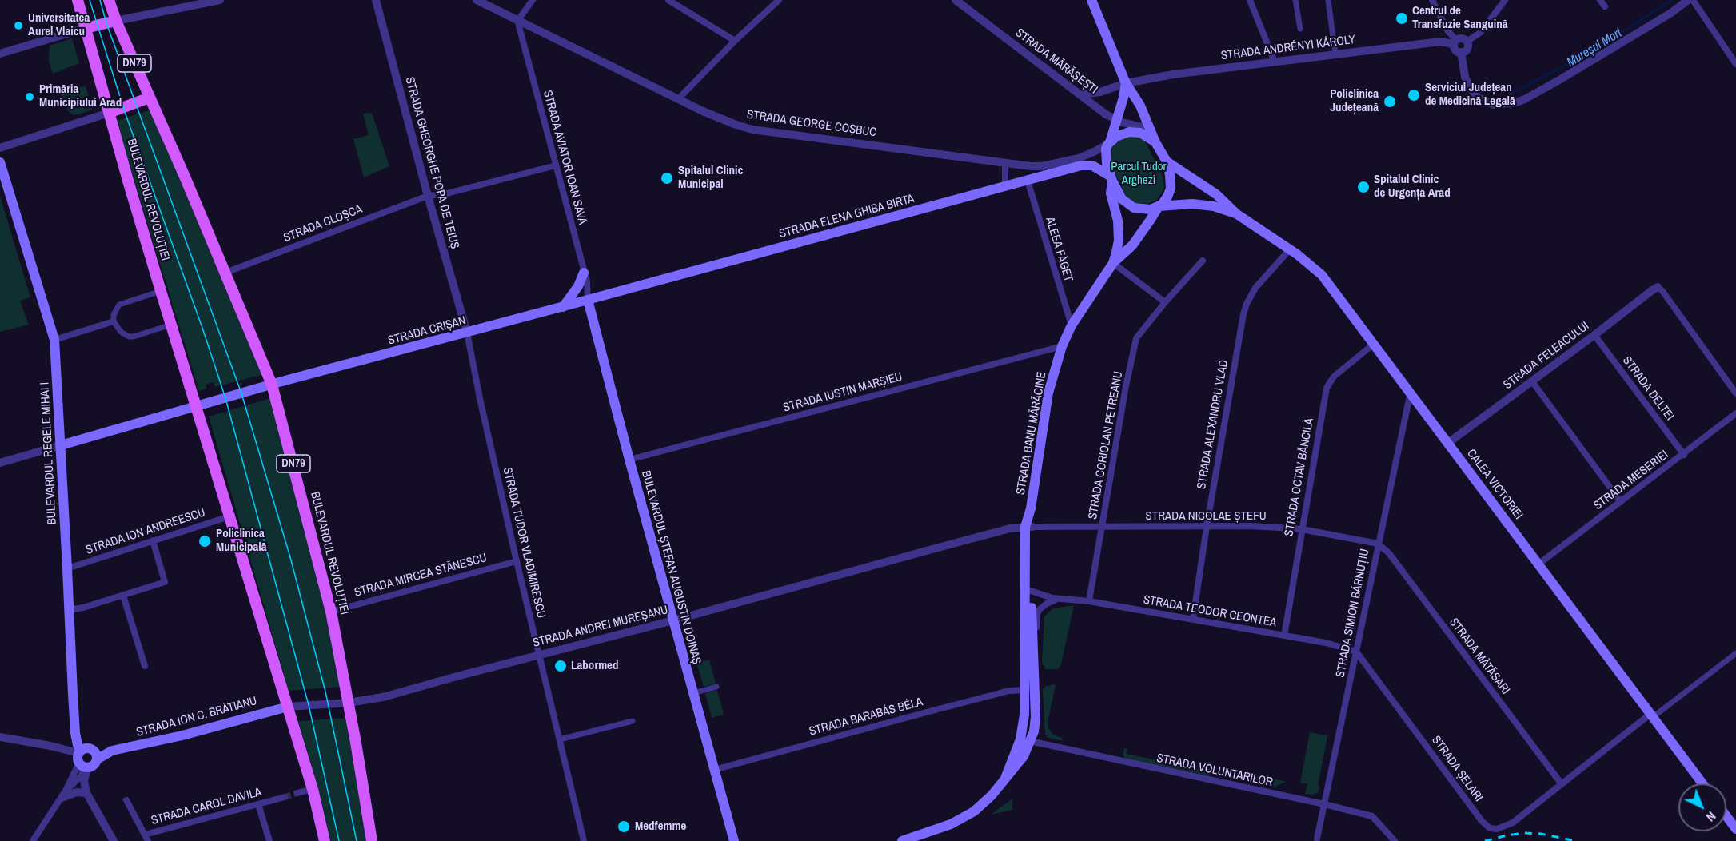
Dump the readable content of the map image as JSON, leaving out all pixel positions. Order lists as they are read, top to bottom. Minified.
{"streets":{"main road":["DN79","BULEVARDUL REVOLUȚIEI","STRADA ELENA GHIBA BIRTA","STRADA CRIȘAN","STRADA BANU MĂRĂCINE","BULEVARDUL REGELE MIHAI I","CALEA VICTORIEI","BULEVARDUL ȘTEFAN AUGUSTIN DOINAȘ","STRADA ION C. BRĂTIANU"],"street":["STRADA ANDRÉNYI KÁROLY","STRADA MĂRĂȘEȘTI","STRADA GEORGE COȘBUC","STRADA AVIATOR IOAN SAVA","STRADA GHEORGHE POPA DE TEIUȘ","STRADA CLOȘCA","ALEEA FĂGET","STRADA FELEACULUI","STRADA DELTEI","STRADA IUSTIN MARȘIEU","STRADA ALEXANDRU VLAD","STRADA CORIOLAN PETREANU","STRADA OCTAV BĂNCILĂ","STRADA MESERIEI","STRADA NICOLAE ȘTEFU","STRADA ION ANDREESCU","STRADA TUDOR VLADIMIRESCU","STRADA MIRCEA STĂNESCU","STRADA TEODOR CEONTEA","STRADA SIMION BĂRNUȚIU","STRADA ANDREI MUREȘANU","STRADA MĂTĂSARI","STRADA BARABÁS BÉLA","STRADA ȘELARI","STRADA VOLUNTARILOR","STRADA CAROL DAVILA"]},"crossings":[["STRADA ANDRÉNYI KÁROLY","STRADA MĂRĂȘEȘTI"],["STRADA GEORGE COȘBUC","STRADA AVIATOR IOAN SAVA"],["STRADA GEORGE COȘBUC","STRADA ELENA GHIBA BIRTA"],["STRADA GEORGE COȘBUC","STRADA BANU MĂRĂCINE"],["STRADA GEORGE COȘBUC","CALEA VICTORIEI"],["STRADA AVIATOR IOAN SAVA","STRADA ELENA GHIBA BIRTA"],["STRADA AVIATOR IOAN SAVA","STRADA CLOȘCA"],["STRADA AVIATOR IOAN SAVA","STRADA CRIȘAN"],["STRADA AVIATOR IOAN SAVA","BULEVARDUL ȘTEFAN AUGUSTIN DOINAȘ"],["STRADA GHEORGHE POPA DE TEIUȘ","STRADA CLOȘCA"],["STRADA GHEORGHE POPA DE TEIUȘ","STRADA CRIȘAN"],["STRADA GHEORGHE POPA DE TEIUȘ","STRADA TUDOR VLADIMIRESCU"],["BULEVARDUL REVOLUȚIEI","STRADA CLOȘCA"],["BULEVARDUL REVOLUȚIEI","STRADA CRIȘAN"],["BULEVARDUL REVOLUȚIEI","STRADA ION ANDREESCU"],["BULEVARDUL REVOLUȚIEI","STRADA MIRCEA STĂNESCU"],["BULEVARDUL REVOLUȚIEI","STRADA ANDREI MUREȘANU"],["BULEVARDUL REVOLUȚIEI","STRADA ION C. BRĂTIANU"],["STRADA ELENA GHIBA BIRTA","ALEEA FĂGET"],["STRADA ELENA GHIBA BIRTA","STRADA CRIȘAN"],["STRADA ELENA GHIBA BIRTA","STRADA BANU MĂRĂCINE"],["STRADA ELENA GHIBA BIRTA","CALEA VICTORIEI"],["STRADA ELENA GHIBA BIRTA","BULEVARDUL ȘTEFAN AUGUSTIN DOINAȘ"],["ALEEA FĂGET","STRADA BANU MĂRĂCINE"],["STRADA CRIȘAN","STRADA TUDOR VLADIMIRESCU"],["STRADA CRIȘAN","BULEVARDUL ȘTEFAN AUGUSTIN DOINAȘ"],["STRADA FELEACULUI","STRADA DELTEI"],["STRADA FELEACULUI","CALEA VICTORIEI"],["STRADA DELTEI","STRADA MESERIEI"],["STRADA IUSTIN MARȘIEU","STRADA BANU MĂRĂCINE"],["STRADA IUSTIN MARȘIEU","BULEVARDUL ȘTEFAN AUGUSTIN DOINAȘ"],["STRADA ALEXANDRU VLAD","CALEA VICTORIEI"],["STRADA ALEXANDRU VLAD","STRADA NICOLAE ȘTEFU"],["STRADA ALEXANDRU VLAD","STRADA TEODOR CEONTEA"],["STRADA BANU MĂRĂCINE","CALEA VICTORIEI"],["STRADA BANU MĂRĂCINE","STRADA NICOLAE ȘTEFU"],["STRADA BANU MĂRĂCINE","STRADA TEODOR CEONTEA"],["STRADA BANU MĂRĂCINE","STRADA ANDREI MUREȘANU"],["STRADA BANU MĂRĂCINE","STRADA BARABÁS BÉLA"],["STRADA BANU MĂRĂCINE","STRADA VOLUNTARILOR"],["STRADA CORIOLAN PETREANU","STRADA NICOLAE ȘTEFU"],["STRADA CORIOLAN PETREANU","STRADA TEODOR CEONTEA"],["BULEVARDUL REGELE MIHAI I","STRADA ION ANDREESCU"],["BULEVARDUL REGELE MIHAI I","STRADA ION C. BRĂTIANU"],["STRADA OCTAV BĂNCILĂ","CALEA VICTORIEI"],["STRADA OCTAV BĂNCILĂ","STRADA NICOLAE ȘTEFU"],["STRADA OCTAV BĂNCILĂ","STRADA TEODOR CEONTEA"],["STRADA MESERIEI","CALEA VICTORIEI"],["CALEA VICTORIEI","STRADA SIMION BĂRNUȚIU"],["STRADA NICOLAE ȘTEFU","STRADA SIMION BĂRNUȚIU"],["STRADA NICOLAE ȘTEFU","STRADA ANDREI MUREȘANU"],["STRADA NICOLAE ȘTEFU","STRADA MĂTĂSARI"],["STRADA TUDOR VLADIMIRESCU","STRADA MIRCEA STĂNESCU"],["STRADA TUDOR VLADIMIRESCU","STRADA ANDREI MUREȘANU"],["BULEVARDUL ȘTEFAN AUGUSTIN DOINAȘ","STRADA ANDREI MUREȘANU"],["BULEVARDUL ȘTEFAN AUGUSTIN DOINAȘ","STRADA BARABÁS BÉLA"],["STRADA TEODOR CEONTEA","STRADA SIMION BĂRNUȚIU"],["STRADA TEODOR CEONTEA","STRADA ȘELARI"],["STRADA SIMION BĂRNUȚIU","STRADA MĂTĂSARI"],["STRADA SIMION BĂRNUȚIU","STRADA ȘELARI"],["STRADA SIMION BĂRNUȚIU","STRADA VOLUNTARILOR"],["STRADA MĂTĂSARI","STRADA ȘELARI"]],"water":["Mureșul Mort"],"parks":["Parcul Tudor Arghezi"],"places":["Centrul de Transfuzie Sanguină","Universitatea Aurel Vlaicu","Serviciul Județean de Medicină Legală","Primăria Municipiului Arad","Policlinica Județeană","Spitalul Clinic Municipal","Spitalul Clinic de Urgență Arad","Policlinica Municipală","Labormed","Medfemme"],"north":"bottom right"}
